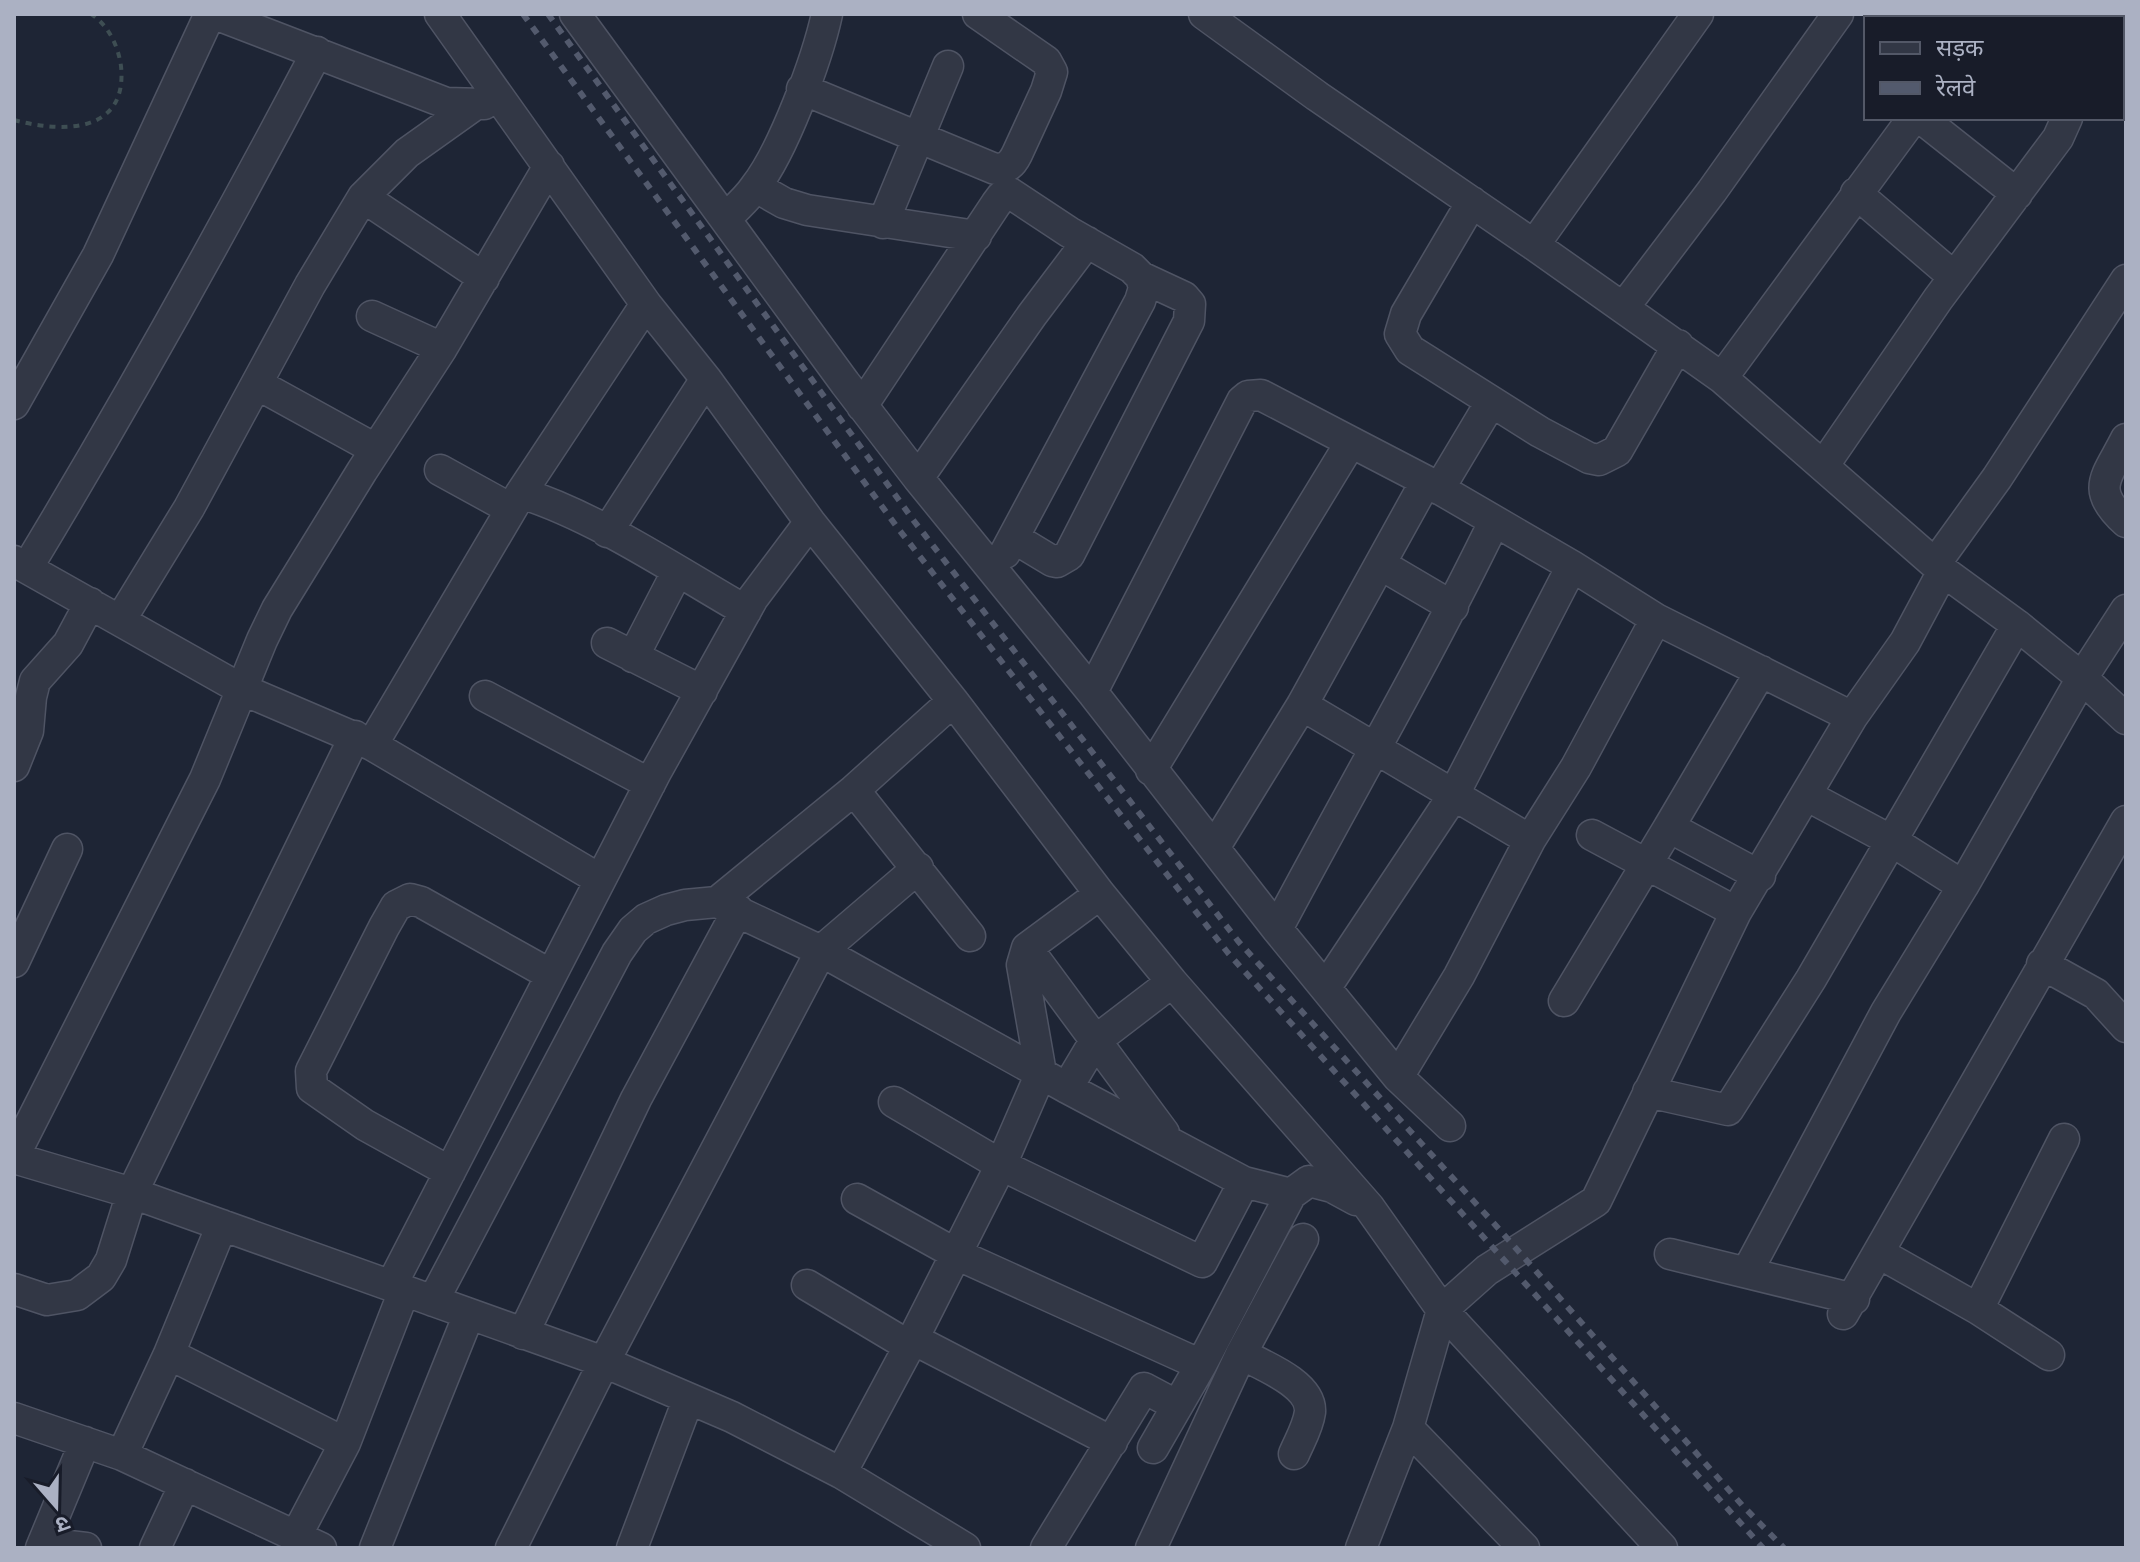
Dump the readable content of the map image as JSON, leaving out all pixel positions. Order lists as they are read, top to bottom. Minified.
{"legend":["सड़क","रेलवे"],"north":"bottom"}
